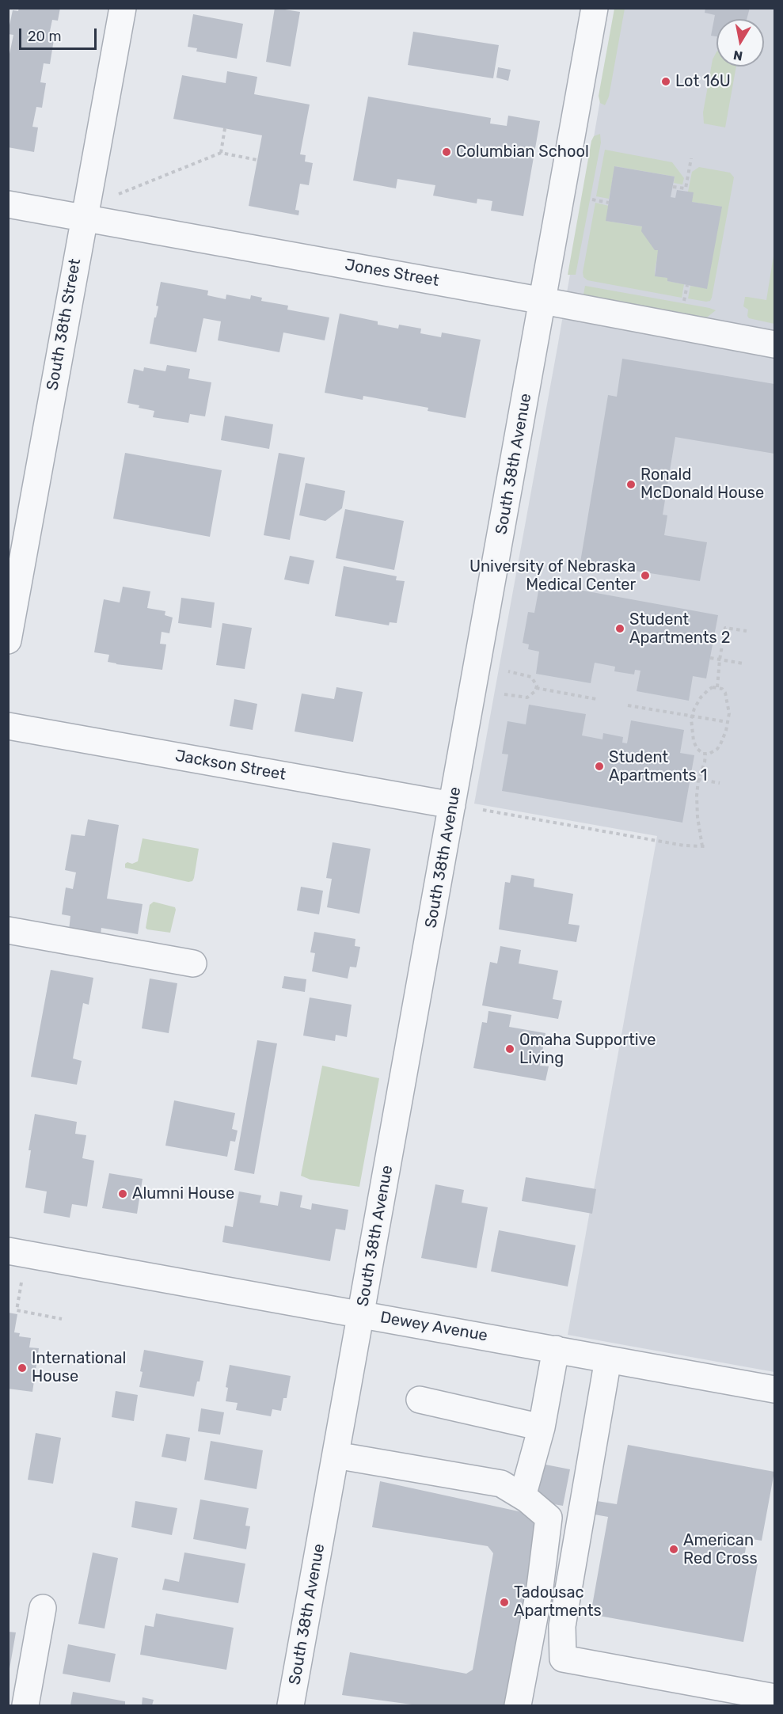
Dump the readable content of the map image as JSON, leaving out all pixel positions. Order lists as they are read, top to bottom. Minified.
{"streets":{"street":["Jones Street","South 38th Street","South 38th Avenue","Jackson Street","Dewey Avenue"]},"crossings":[["Jones Street","South 38th Street"],["Jones Street","South 38th Avenue"],["South 38th Avenue","Jackson Street"],["South 38th Avenue","Dewey Avenue"]],"places":["Lot 16U","Columbian School","Ronald McDonald House","University of Nebraska Medical Center","Student Apartments 2","Student Apartments 1","Omaha Supportive Living","Alumni House","International House","American Red Cross","Tadousac Apartments"],"scale_bar":"20 m","north":"bottom"}
